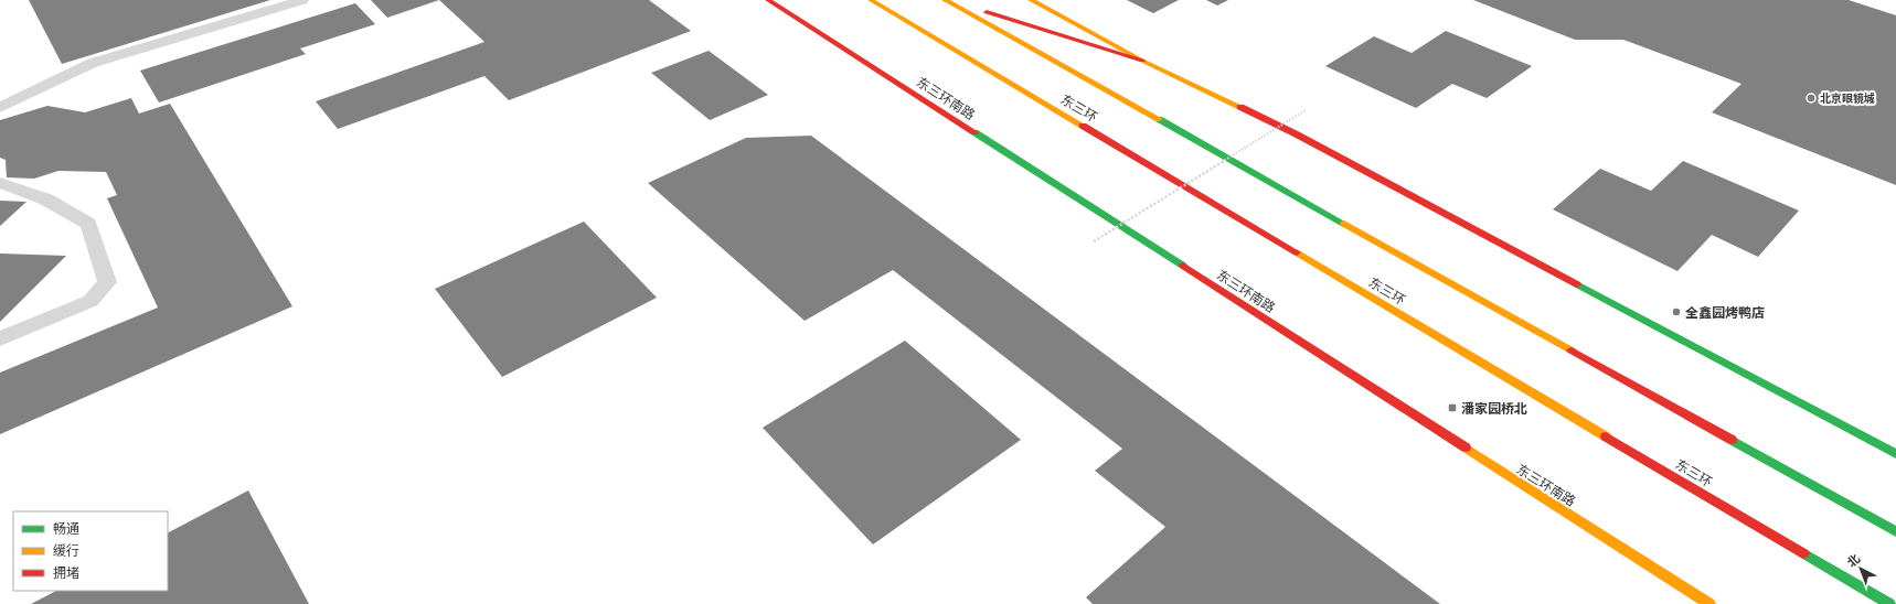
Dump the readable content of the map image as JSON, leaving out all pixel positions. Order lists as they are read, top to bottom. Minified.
{"streets":{"main road":["东三环南路","东三环"]},"places":{"other":["北京眼镜城","全鑫园烤鸭店"],"transit":["潘家园桥北"]},"legend":["畅通","缓行","拥堵"],"north":"top left"}
